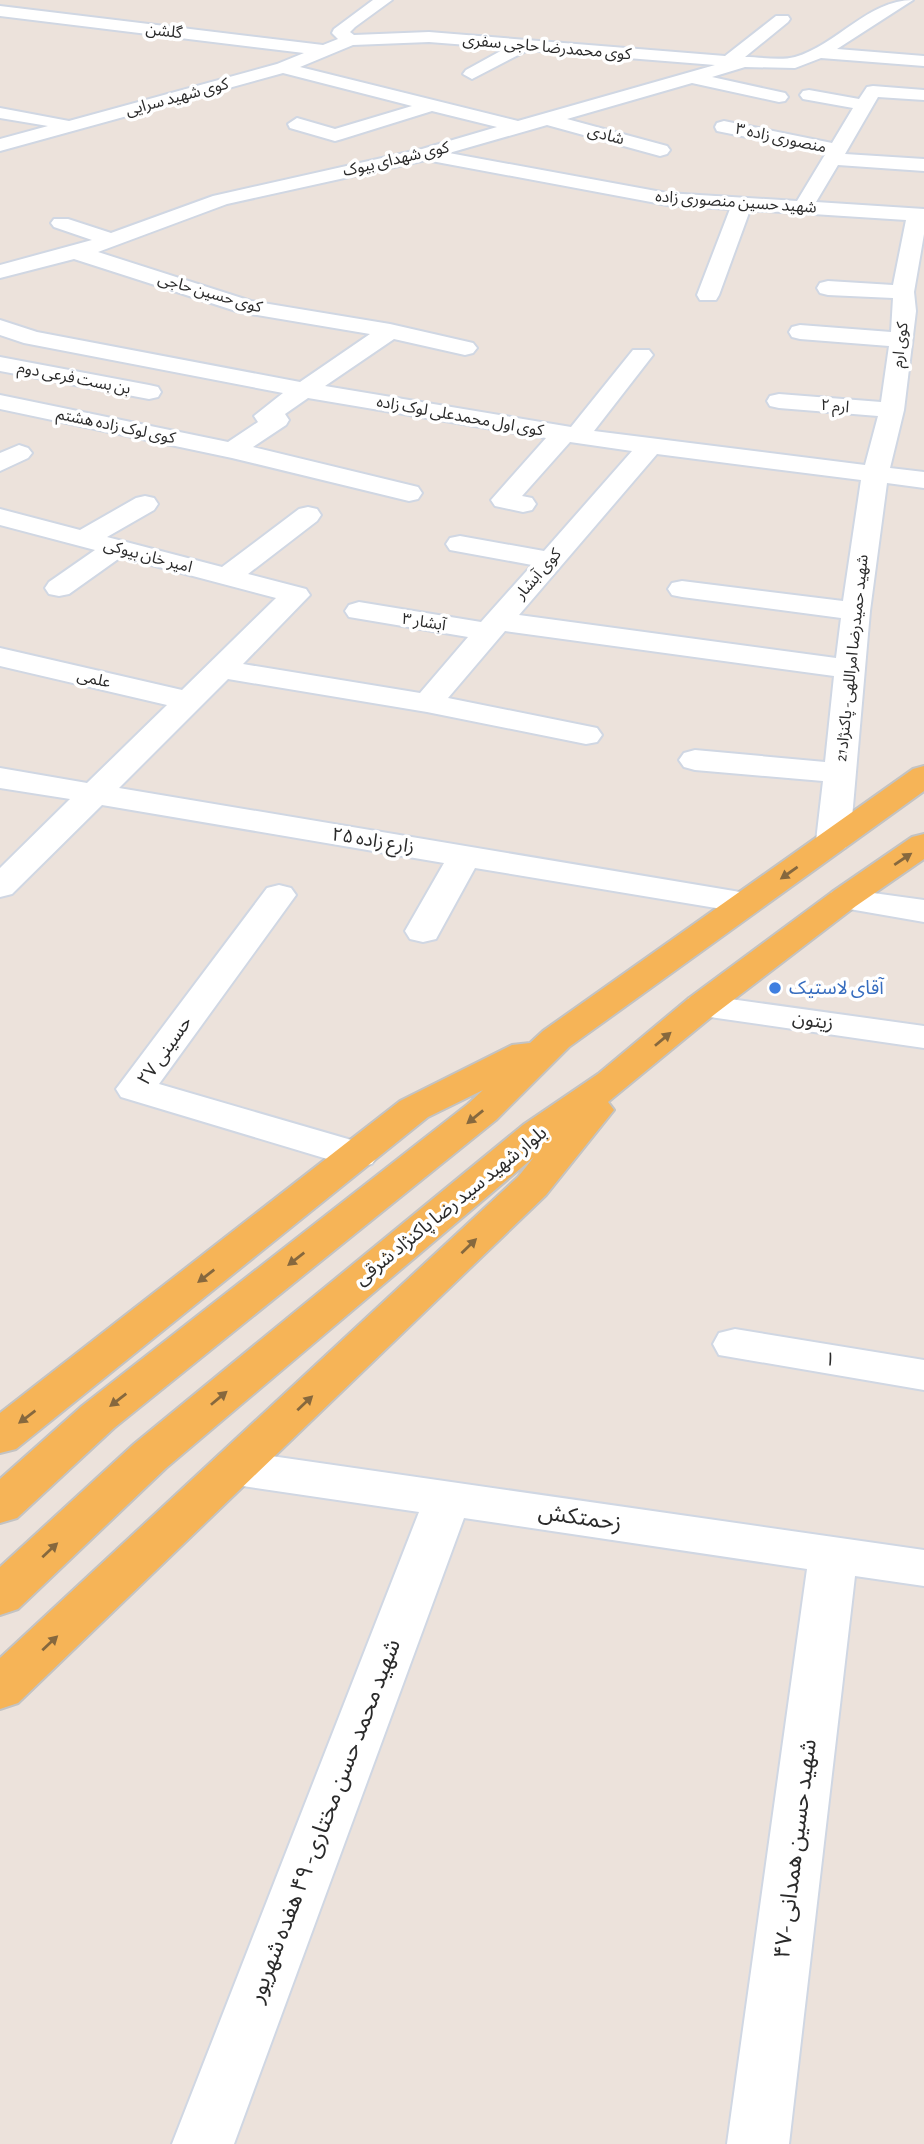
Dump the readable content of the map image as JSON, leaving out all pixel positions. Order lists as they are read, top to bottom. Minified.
{"streets":{"main road":["بلوار شهید سید رضا پاکنژاد شرقی"],"street":["گلشن","کوی محمدرضا حاجی سفری","کوی شهید سرایی","شادی","منصوری زاده ۳","کوی شهدای بیوک","شهید حسین منصوری زاده","کوی حسین حاجی","کوی ارم","بن بست فرعی دوم","ارم ۲","کوی اول محمدعلی لوک زاده","کوی لوک زاده هشتم","امیر خان بیوکی","کوی آبشار","آبشار ۳","شهید حمیدرضا امراللهی- پاکنژاد21","علمی","زارع زاده ۲۵","زیتون","حسینی ۲۷","۱","زحمتکش","شهید محمد حسن مختاری- ۴۹ هفده شهریور","شهید حسین همدانی -۴۷"]},"crossings":[["گلشن","کوی شهید سرایی"],["کوی محمدرضا حاجی سفری","کوی شهید سرایی"],["کوی محمدرضا حاجی سفری","کوی شهدای بیوک"],["شادی","کوی شهدای بیوک"],["کوی شهدای بیوک","شهید حسین منصوری زاده"],["کوی شهدای بیوک","کوی حسین حاجی"],["شهید حسین منصوری زاده","کوی ارم"],["کوی ارم","ارم ۲"],["کوی ارم","کوی اول محمدعلی لوک زاده"],["کوی ارم","شهید حمیدرضا امراللهی- پاکنژاد21"],["کوی اول محمدعلی لوک زاده","کوی آبشار"],["کوی اول محمدعلی لوک زاده","شهید حمیدرضا امراللهی- پاکنژاد21"],["کوی آبشار","آبشار ۳"],["آبشار ۳","شهید حمیدرضا امراللهی- پاکنژاد21"],["زیتون","بلوار شهید سید رضا پاکنژاد شرقی"],["زحمتکش","شهید محمد حسن مختاری- ۴۹ هفده شهریور"],["زحمتکش","شهید حسین همدانی -۴۷"]],"places":["آقای لاستیک"]}
